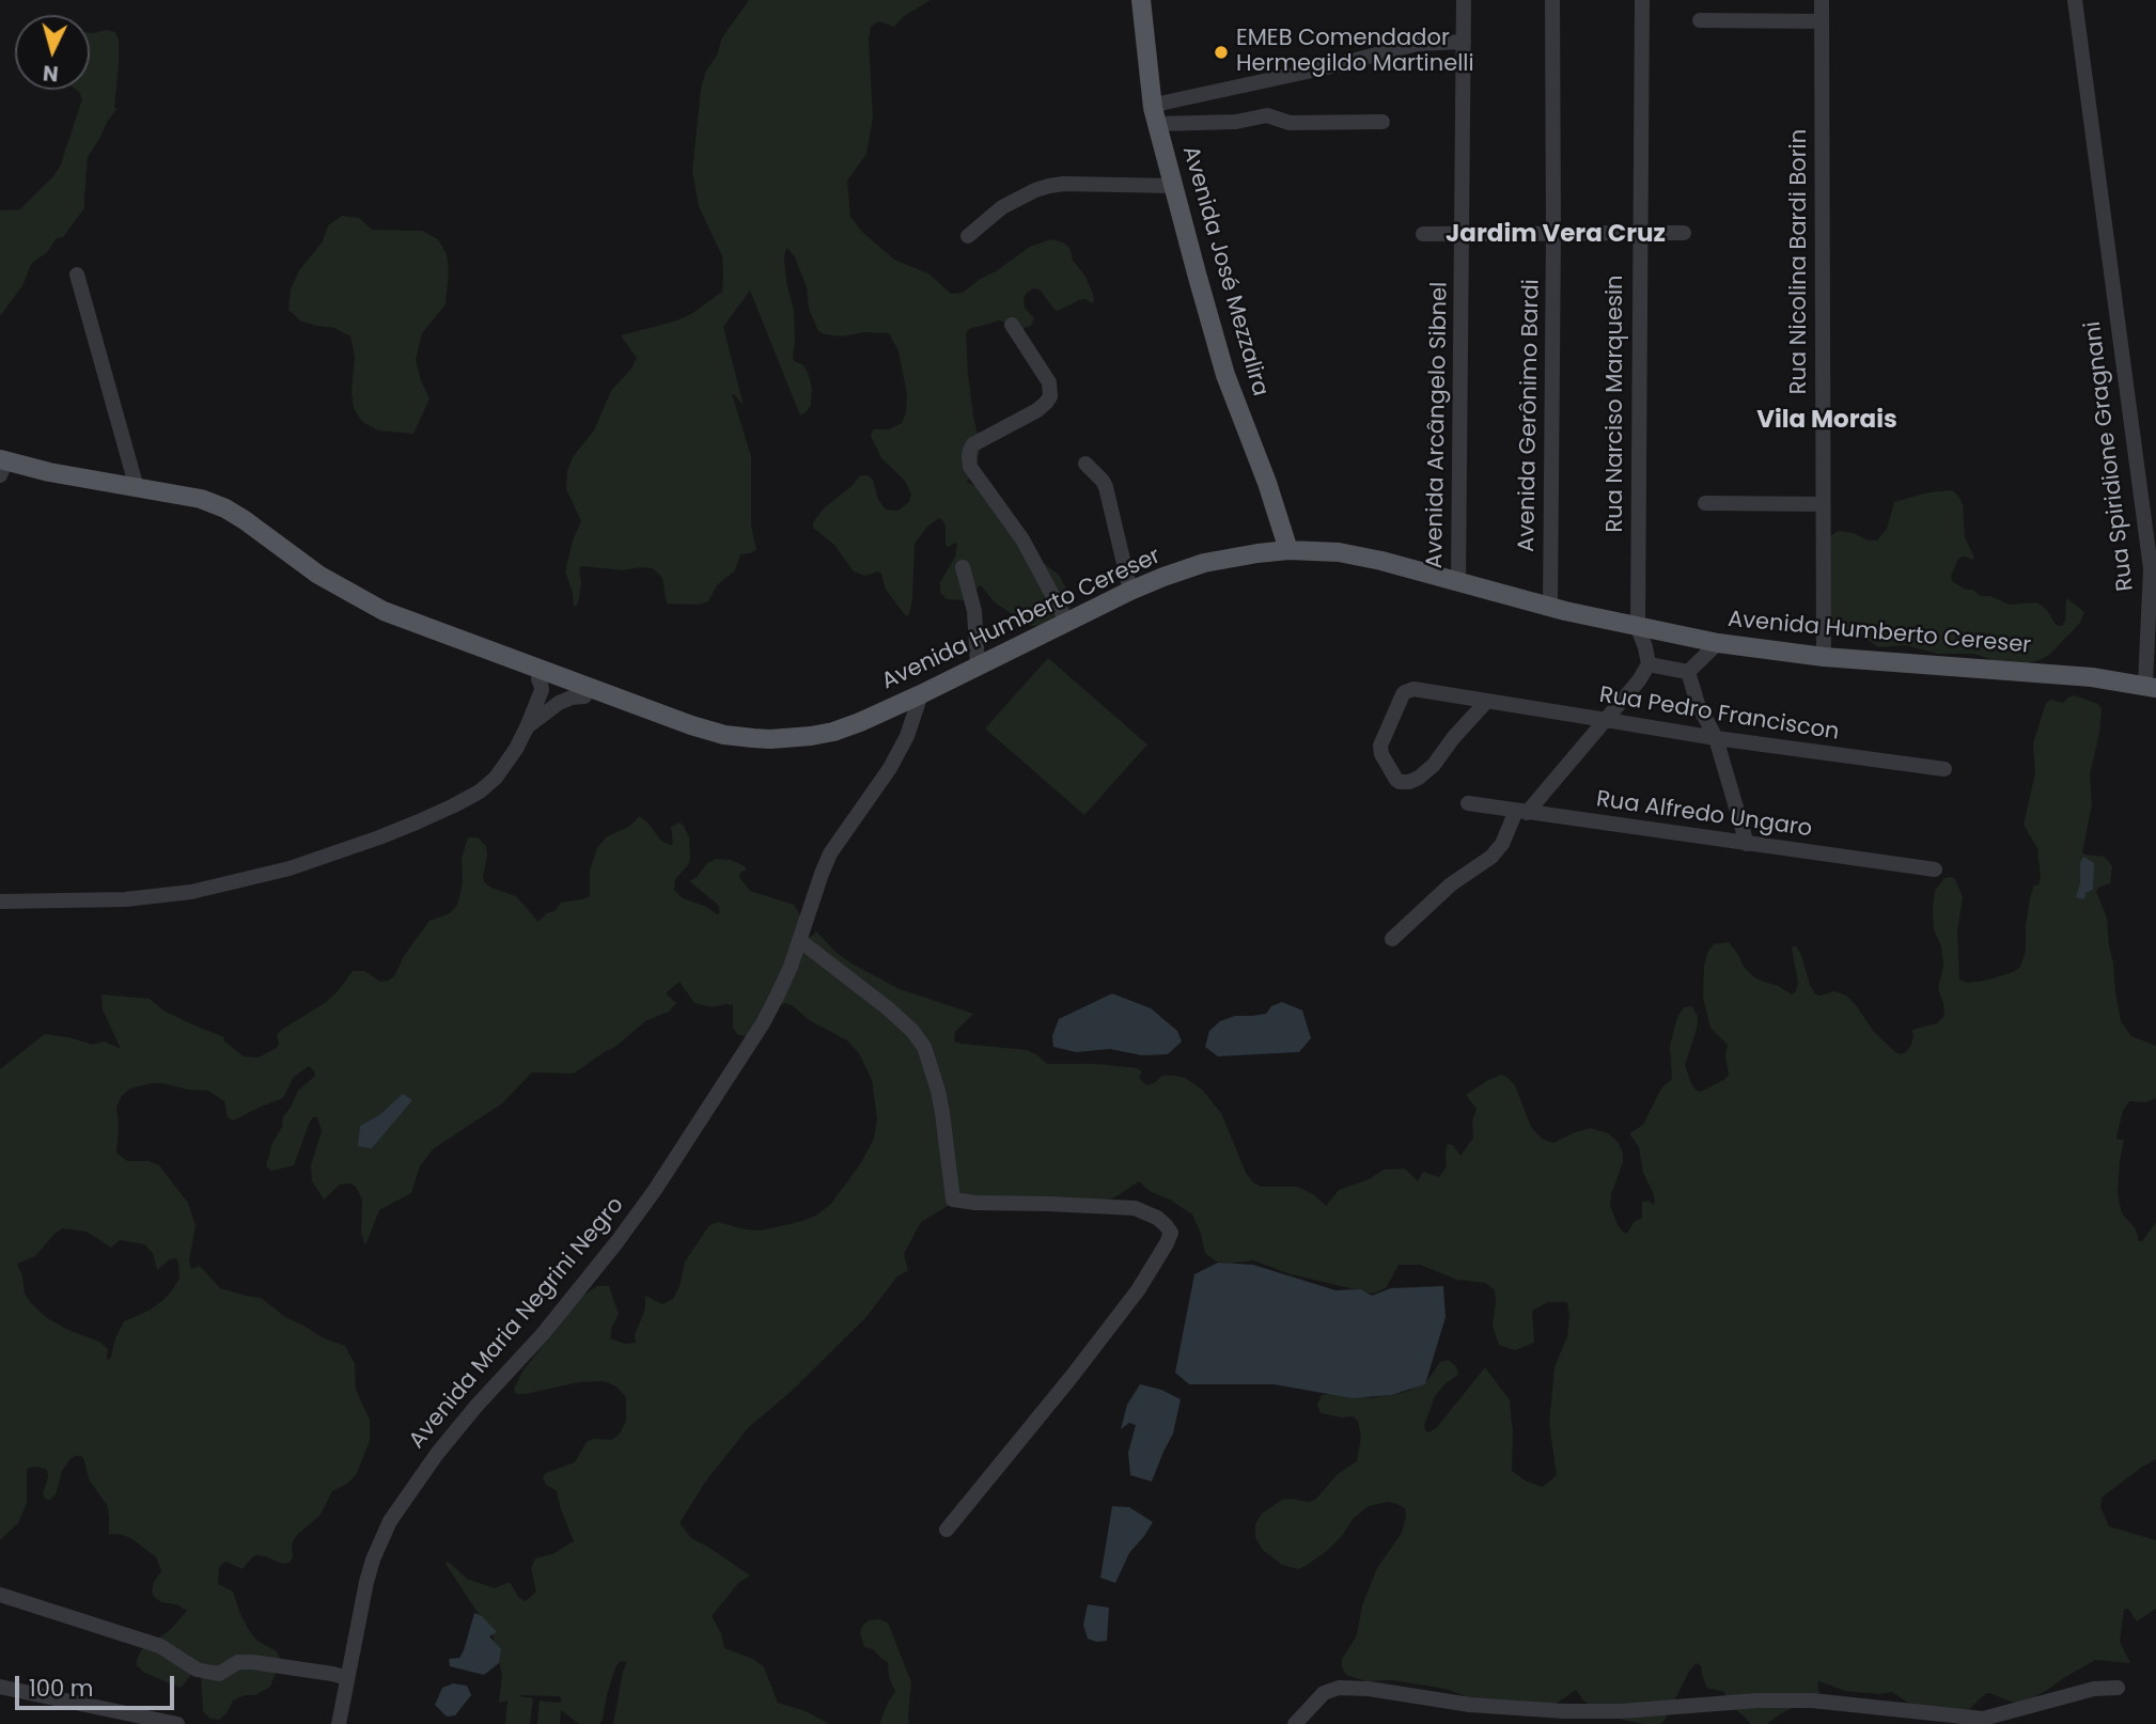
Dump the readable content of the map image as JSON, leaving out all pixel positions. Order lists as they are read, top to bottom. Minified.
{"streets":{"main road":["Avenida José Mezzalira","Avenida Humberto Cereser"],"street":["Rua Nicolina Bardi Borin","Rua Narciso Marquesin","Avenida Gerônimo Bardi","Avenida Arcângelo Sibnel","Rua Spiridione Gragnani","Rua Pedro Franciscon","Rua Alfredo Ungaro","Avenida Maria Negrini Negro"]},"crossings":[["Rua Nicolina Bardi Borin","Avenida Humberto Cereser"],["Avenida José Mezzalira","Avenida Humberto Cereser"],["Rua Narciso Marquesin","Avenida Humberto Cereser"],["Avenida Gerônimo Bardi","Avenida Humberto Cereser"],["Avenida Arcângelo Sibnel","Avenida Humberto Cereser"],["Rua Spiridione Gragnani","Avenida Humberto Cereser"],["Avenida Humberto Cereser","Avenida Maria Negrini Negro"]],"districts":["Jardim Vera Cruz","Vila Morais"],"places":["EMEB Comendador Hermegildo Martinelli"],"scale_bar":"100 m","north":"bottom"}
